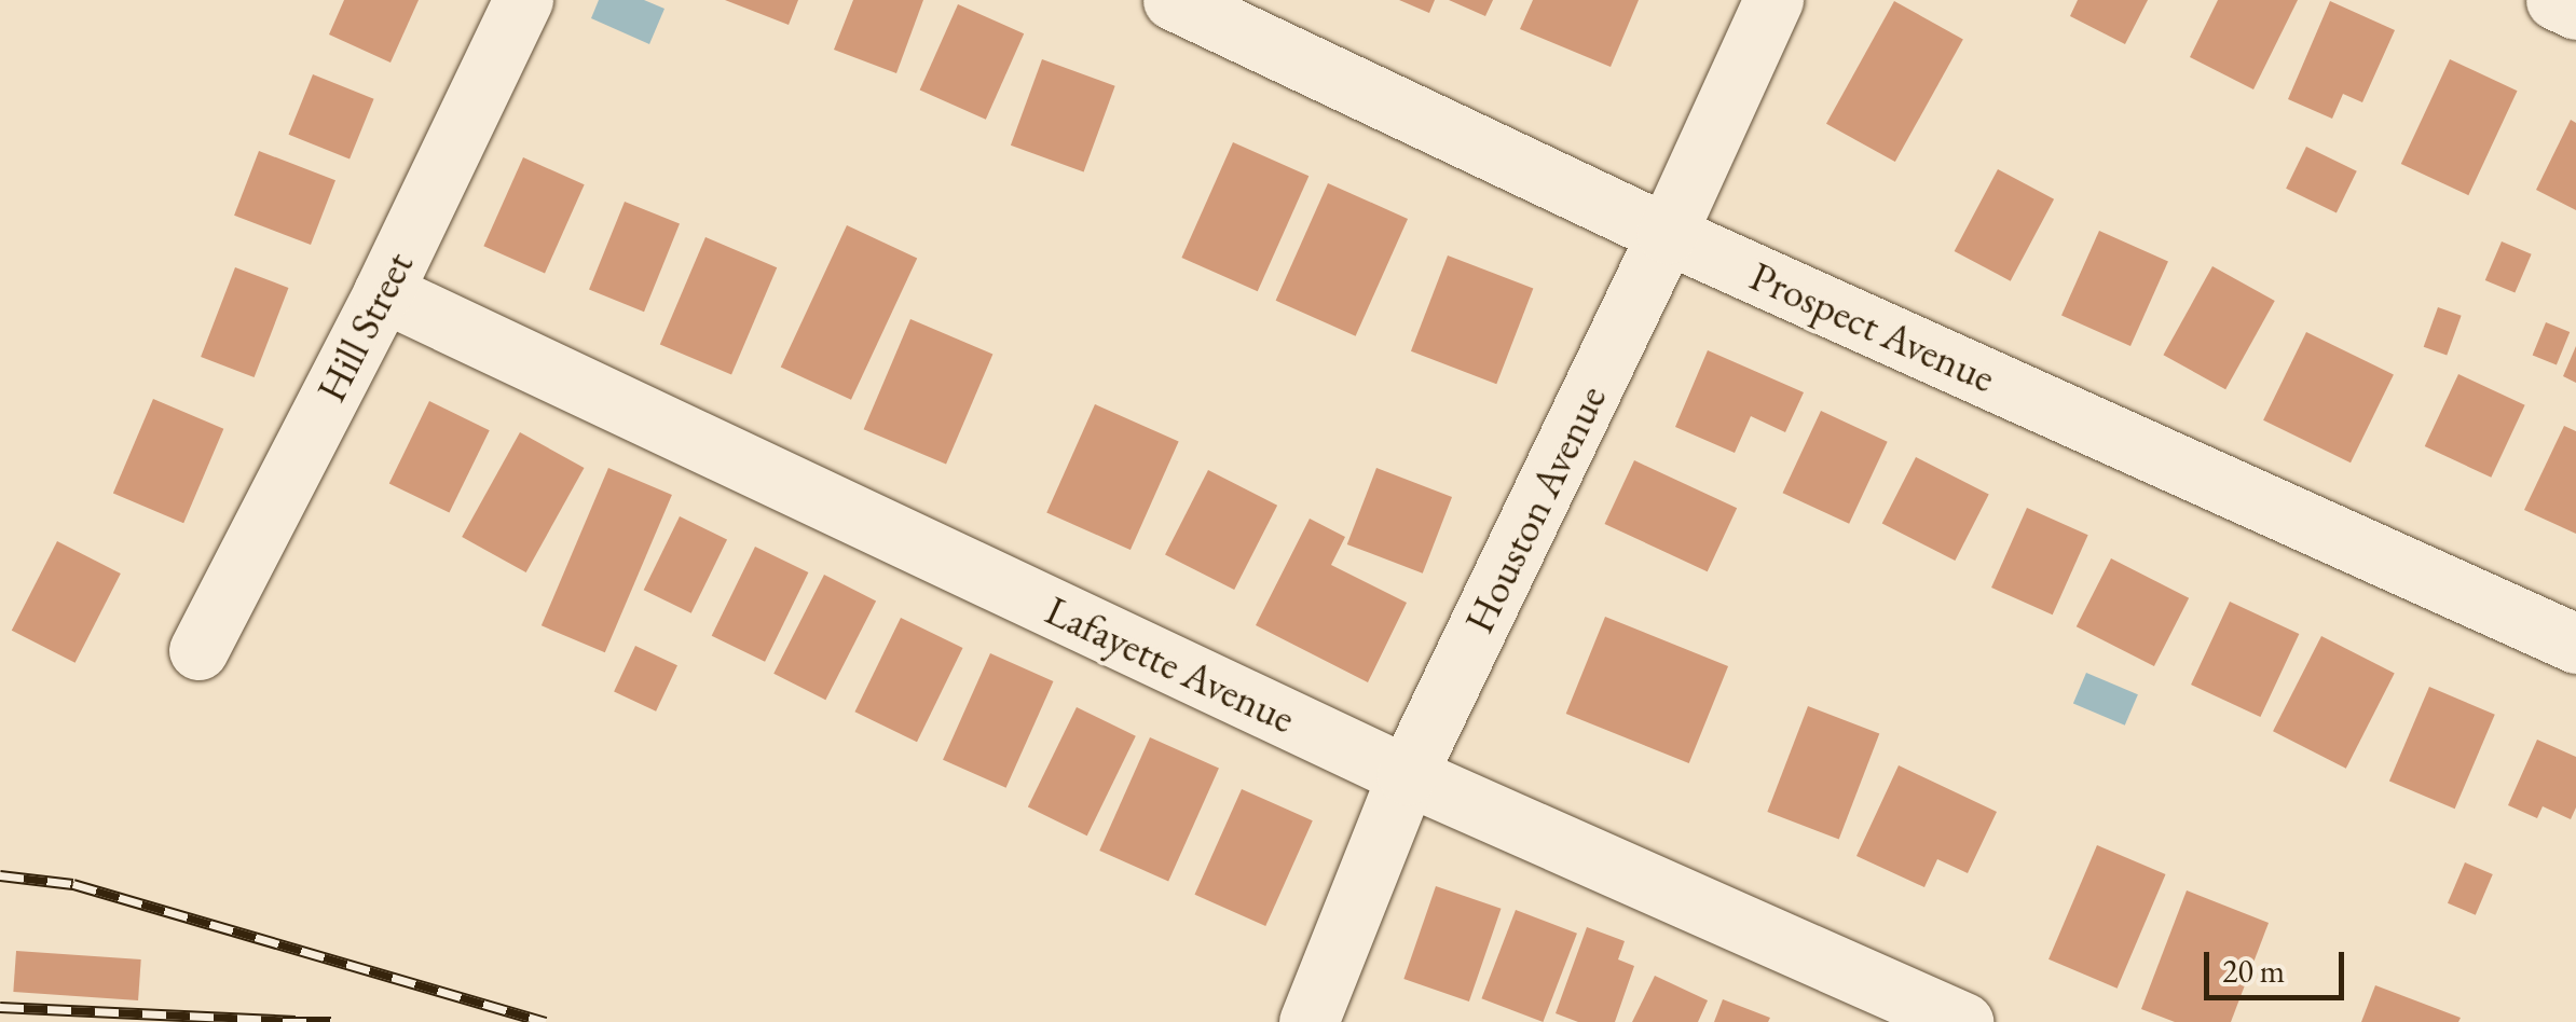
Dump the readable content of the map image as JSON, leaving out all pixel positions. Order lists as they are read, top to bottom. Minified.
{"streets":{"street":["Hill Street","Prospect Avenue","Houston Avenue","Lafayette Avenue"]},"crossings":[["Hill Street","Lafayette Avenue"],["Prospect Avenue","Houston Avenue"],["Houston Avenue","Lafayette Avenue"]],"scale_bar":"20 m"}
